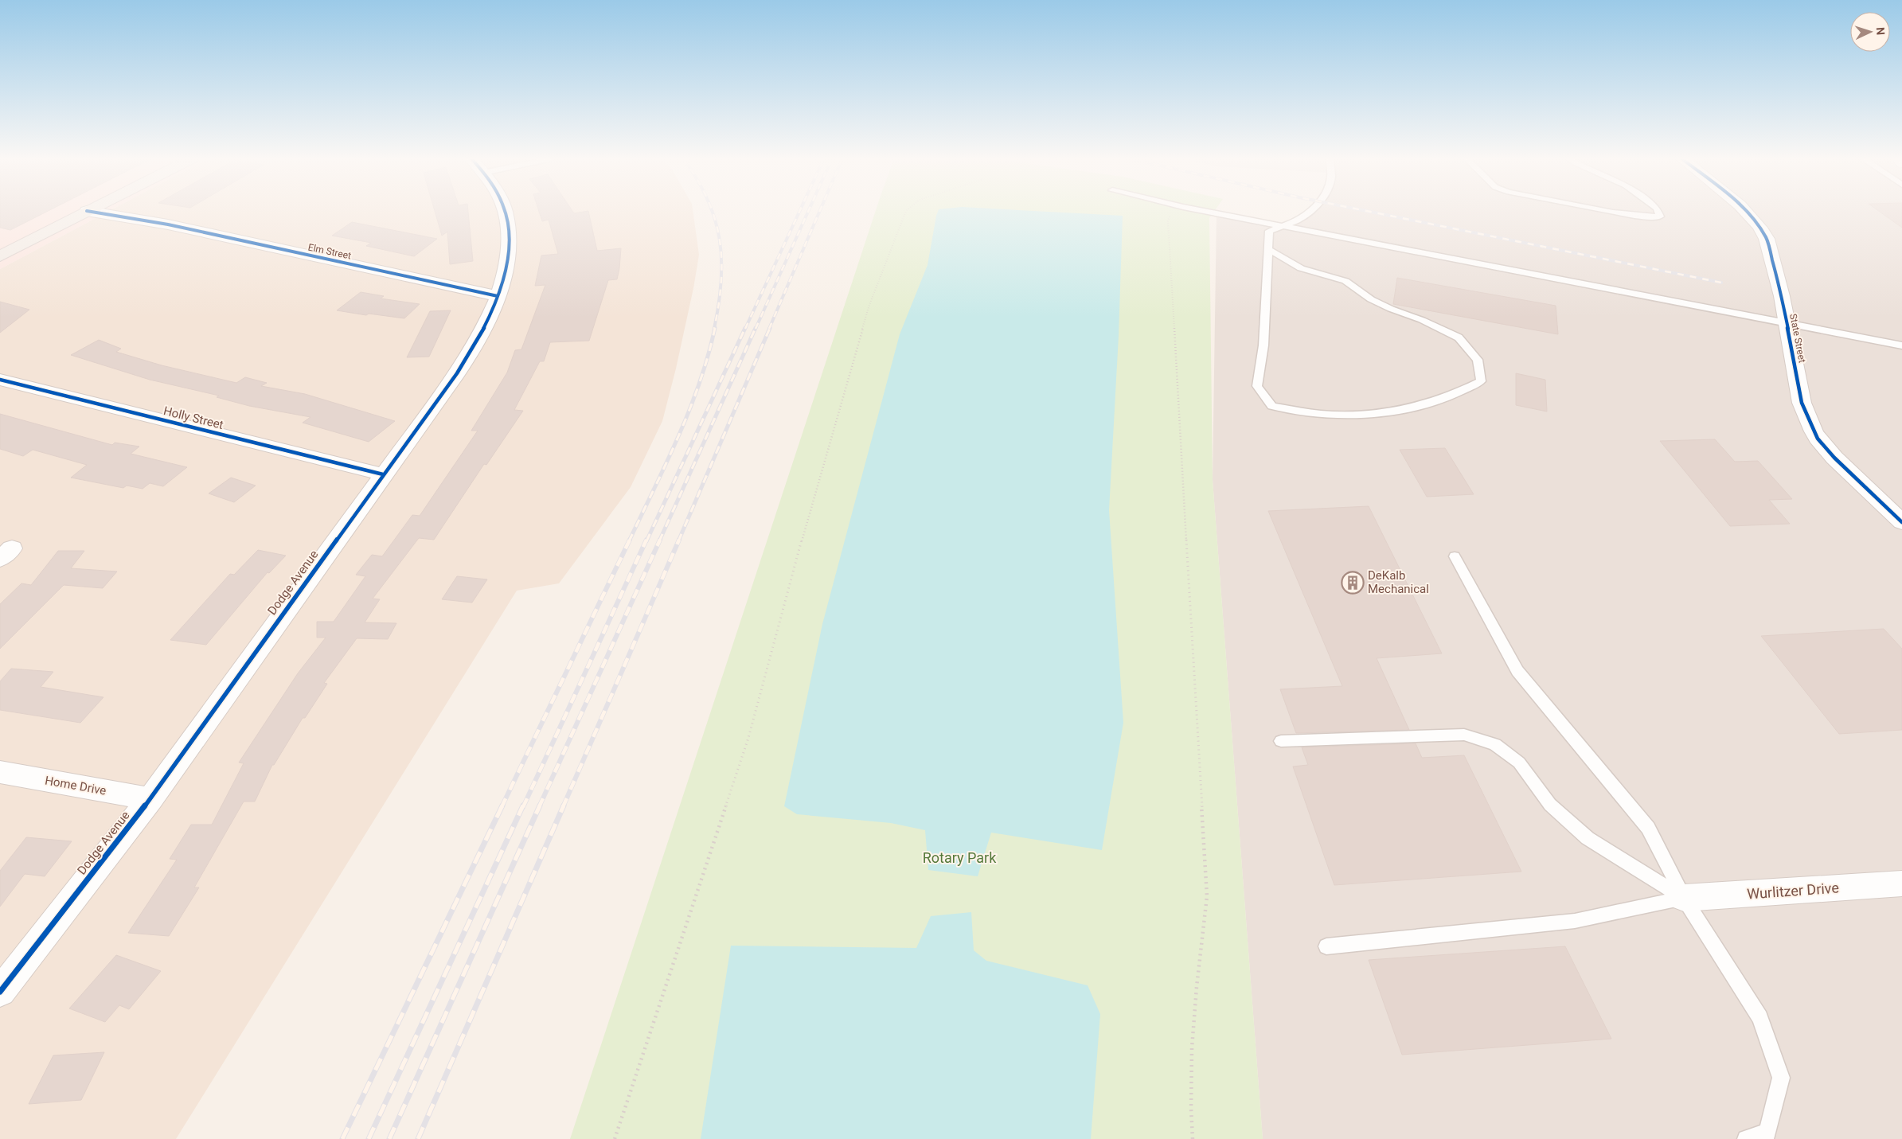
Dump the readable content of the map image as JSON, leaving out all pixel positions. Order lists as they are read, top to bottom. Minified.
{"streets":{"street":["Elm Street","State Street","Holly Street","Dodge Avenue","Home Drive","Wurlitzer Drive"]},"crossings":[["Elm Street","Dodge Avenue"],["Holly Street","Dodge Avenue"],["Dodge Avenue","Home Drive"]],"parks":["Rotary Park"],"places":{"building":["DeKalb Mechanical"]},"north":"right"}
